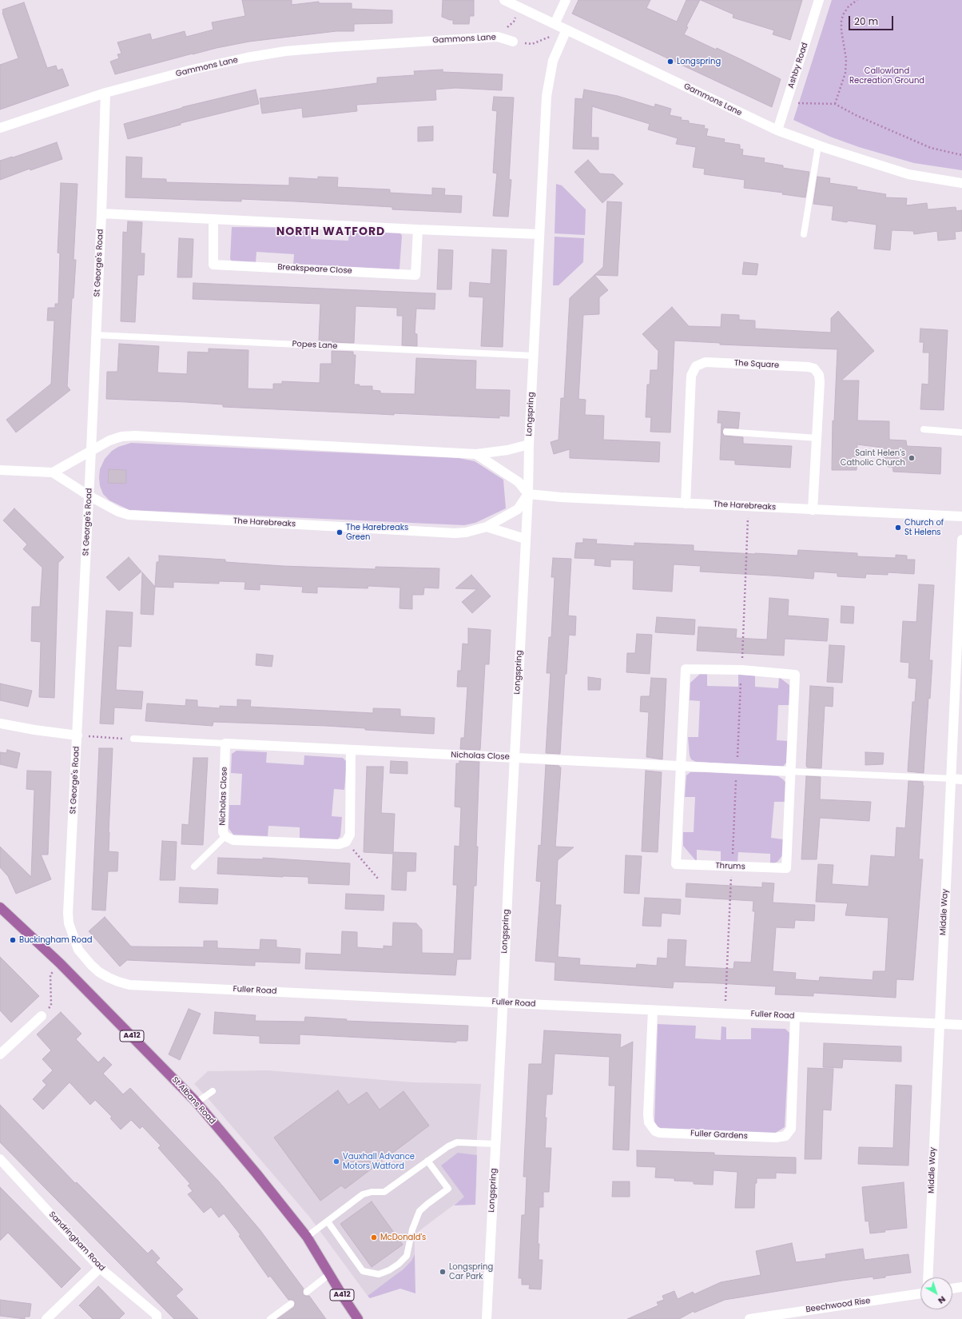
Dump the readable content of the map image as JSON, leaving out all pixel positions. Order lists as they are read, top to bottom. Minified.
{"streets":{"main road":["A412","St Albans Road"],"street":["Gammons Lane","Ashby Road","St George's Road","Breakspeare Close","The Square","Longspring","The Harebreaks","Nicholas Close","Thrums","Middle Way","Fuller Road","Fuller Gardens","Sandringham Road","Beechwood Rise"],"lane":["Popes Lane"]},"crossings":[["Gammons Lane","Ashby Road"],["Gammons Lane","St George's Road"],["Gammons Lane","Longspring"],["St George's Road","Popes Lane"],["St George's Road","The Harebreaks"],["St George's Road","Fuller Road"],["Popes Lane","Longspring"],["The Square","The Harebreaks"],["Longspring","The Harebreaks"],["Longspring","Nicholas Close"],["Longspring","Fuller Road"],["Middle Way","Fuller Road"],["Fuller Road","Fuller Gardens"]],"districts":["NORTH WATFORD"],"parks":["Callowland Recreation Ground"],"places":["Longspring","Saint Helen's Catholic Church","Church of St Helens","The Harebreaks Green","Buckingham Road","Vauxhall Advance Motors Watford","McDonald's","Longspring Car Park"],"scale_bar":"20 m","north":"bottom right"}
